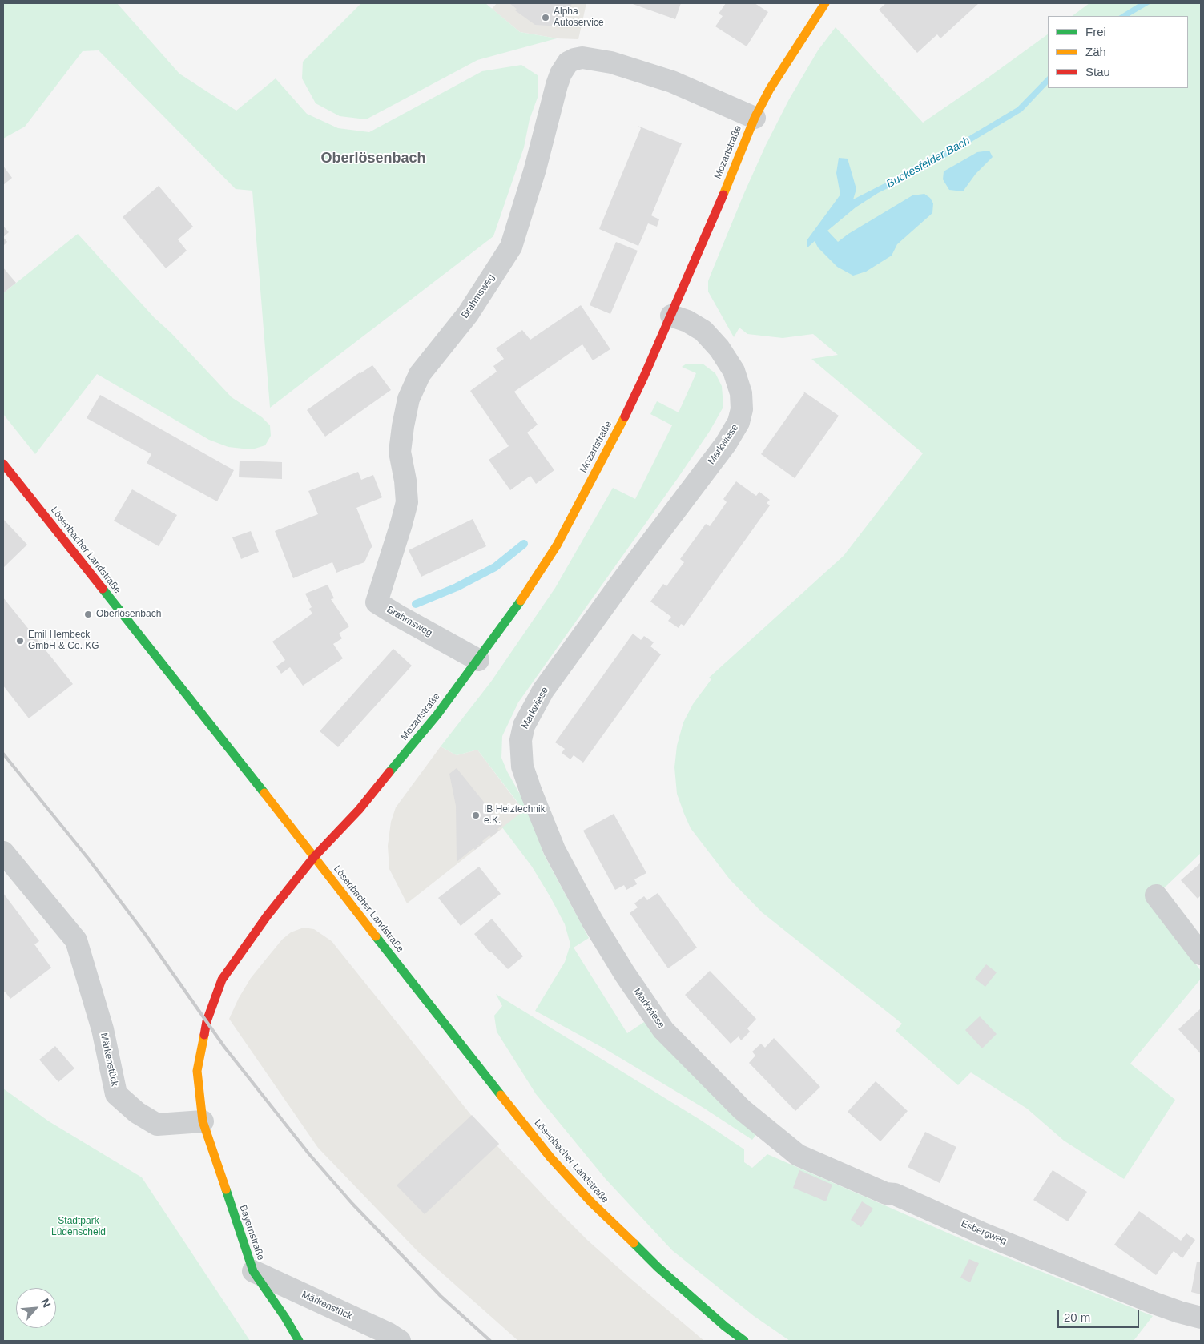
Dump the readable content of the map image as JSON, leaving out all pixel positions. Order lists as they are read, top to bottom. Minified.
{"streets":{"street":["Mozartstraße","Brahmsweg","Markwiese","Lösenbacher Landstraße","Märkenstück","Bayernstraße","Esbergweg"]},"crossings":[["Mozartstraße","Brahmsweg"],["Mozartstraße","Markwiese"],["Mozartstraße","Lösenbacher Landstraße"],["Markwiese","Esbergweg"],["Märkenstück","Bayernstraße"]],"districts":["Oberlösenbach"],"water":["Buckesfelder Bach"],"parks":["Stadtpark Lüdenscheid"],"places":["Alpha Autoservice","Oberlösenbach","Emil Hembeck GmbH & Co. KG","IB Heiztechnik e.K."],"legend":["Frei","Zäh","Stau"],"scale_bar":"20 m","north":"top right"}
